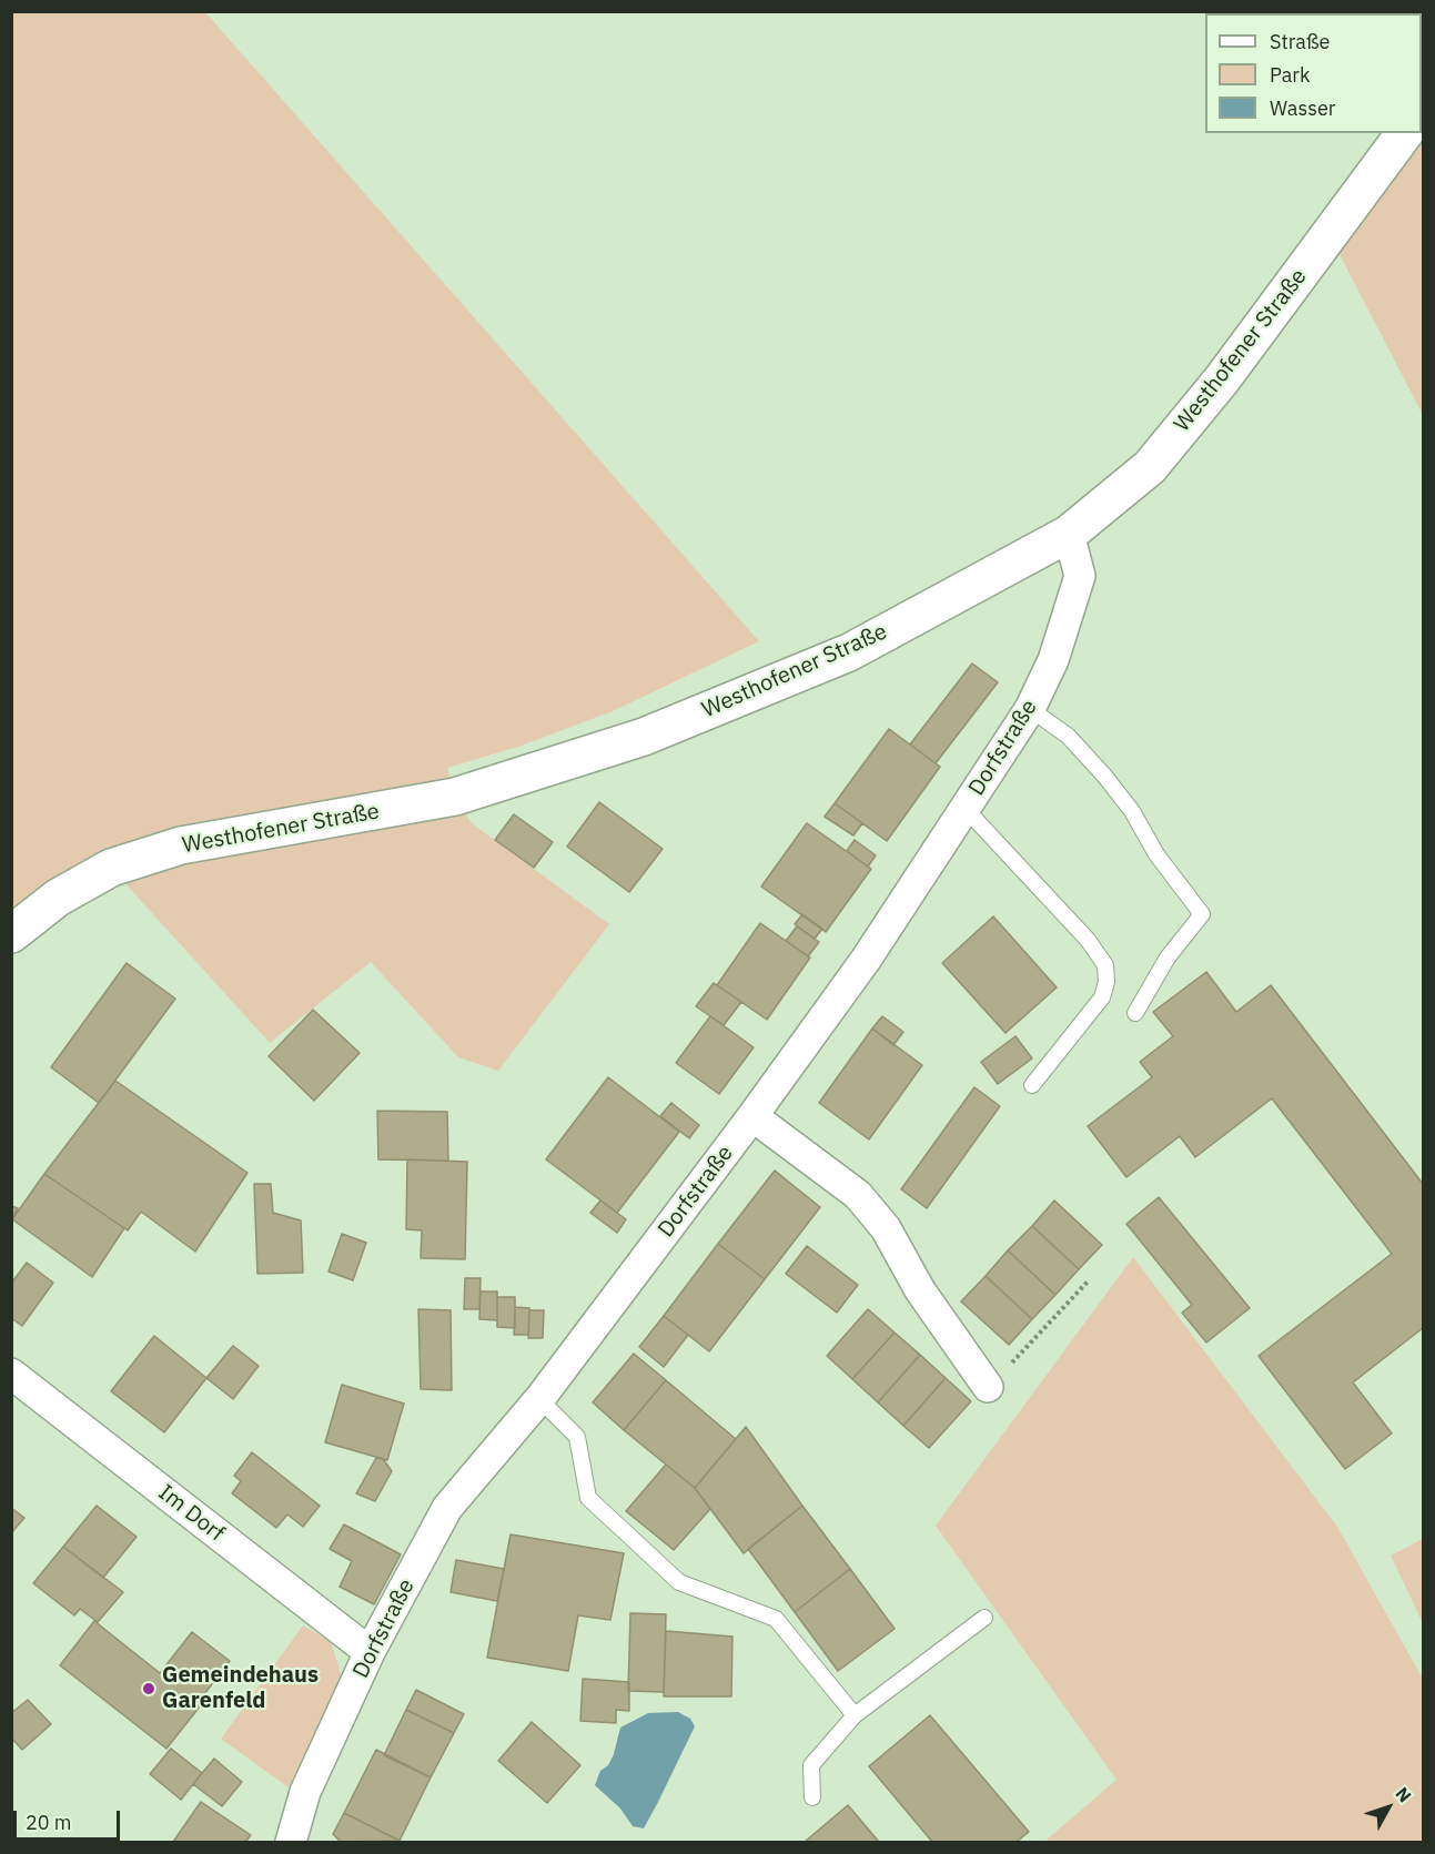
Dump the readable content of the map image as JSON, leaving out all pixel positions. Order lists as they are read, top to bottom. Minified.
{"streets":{"street":["Westhofener Straße","Dorfstraße","Im Dorf"]},"crossings":[["Westhofener Straße","Dorfstraße"],["Dorfstraße","Im Dorf"]],"places":["Gemeindehaus Garenfeld"],"legend":["Straße","Park","Wasser"],"scale_bar":"20 m","north":"top right"}
